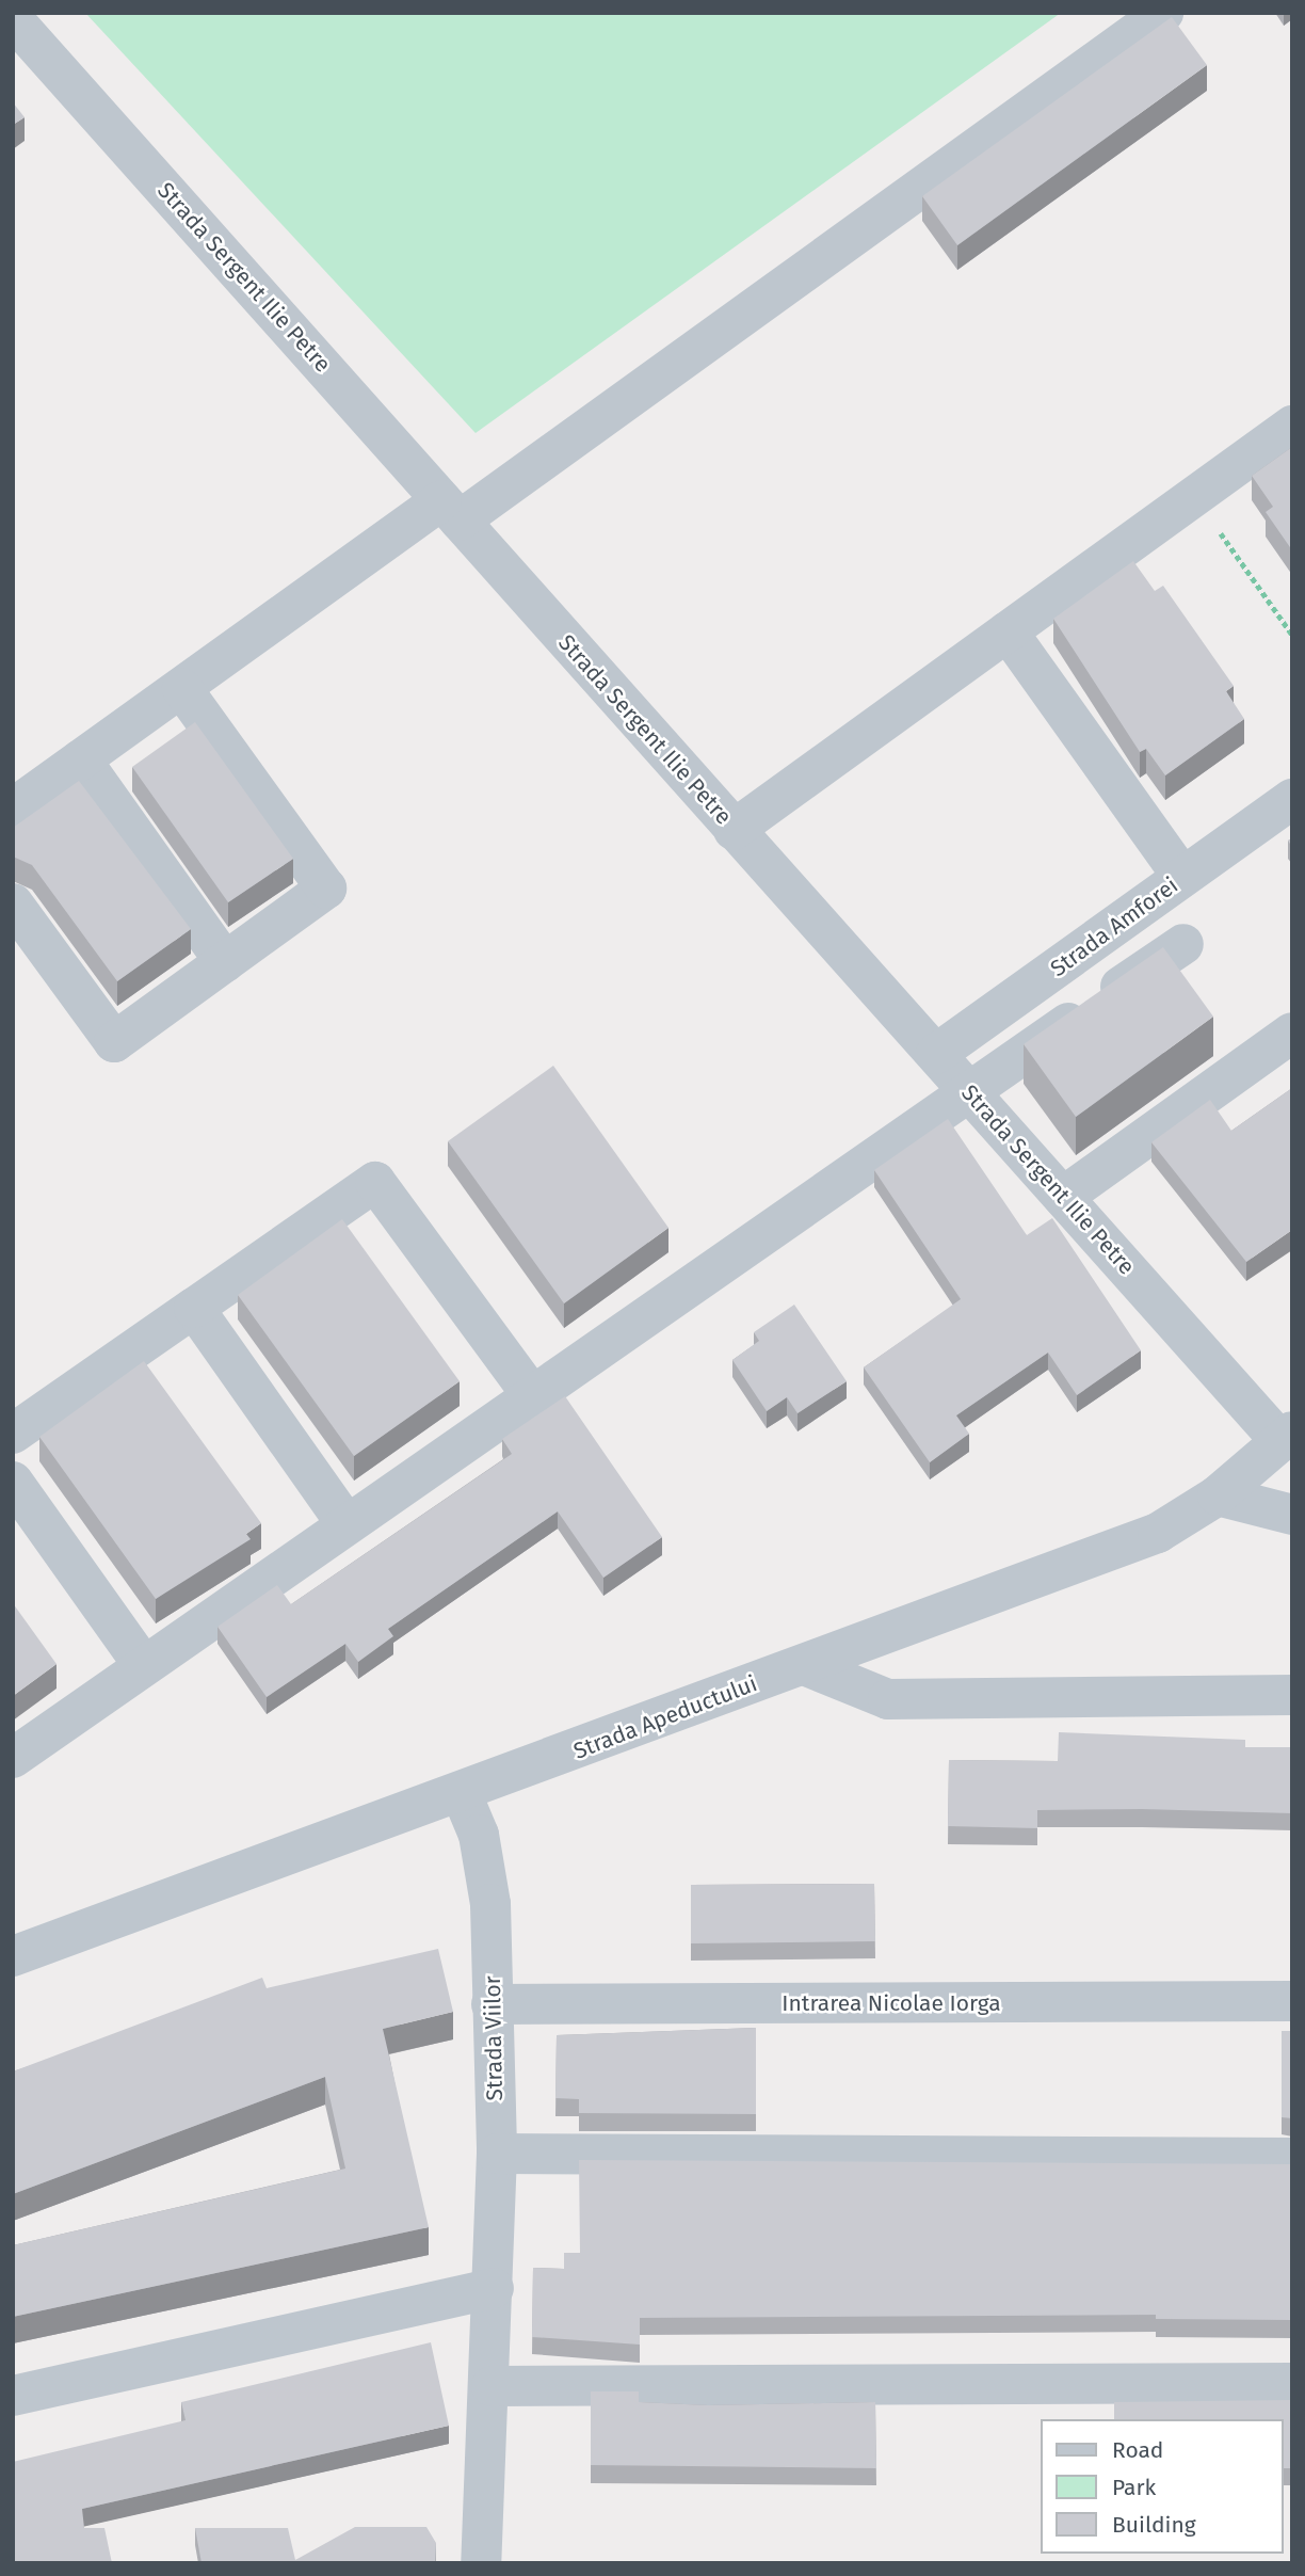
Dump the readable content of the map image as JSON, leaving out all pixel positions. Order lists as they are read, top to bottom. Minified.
{"streets":{"street":["Strada Sergent Ilie Petre","Strada Amforei","Strada Apeductului","Intrarea Nicolae Iorga","Strada Viilor"]},"crossings":[["Strada Sergent Ilie Petre","Strada Amforei"],["Strada Sergent Ilie Petre","Strada Apeductului"],["Strada Apeductului","Strada Viilor"],["Intrarea Nicolae Iorga","Strada Viilor"]],"legend":["Road","Park","Building"]}
